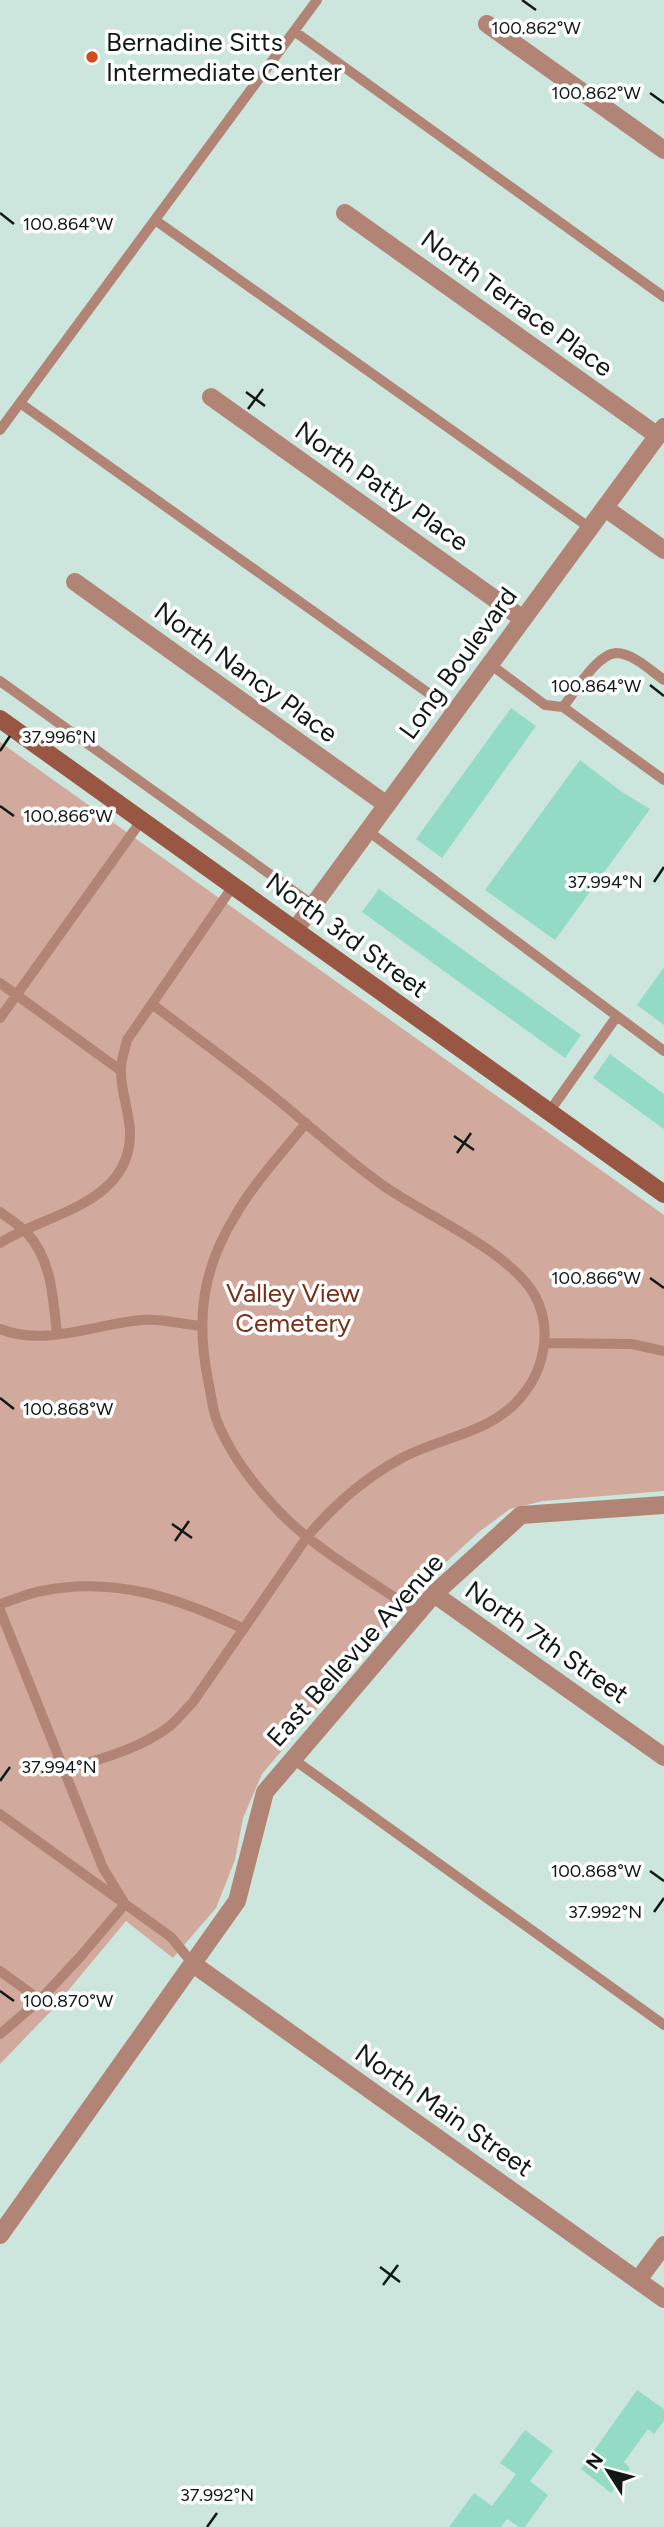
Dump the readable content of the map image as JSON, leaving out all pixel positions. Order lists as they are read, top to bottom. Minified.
{"streets":{"main road":["North 3rd Street"],"street":["North Terrace Place","North Patty Place","Long Boulevard","North Nancy Place","North 7th Street","East Bellevue Avenue","North Main Street"]},"crossings":[["North Terrace Place","Long Boulevard"],["North Patty Place","Long Boulevard"],["Long Boulevard","North Nancy Place"],["Long Boulevard","North 3rd Street"],["North 7th Street","East Bellevue Avenue"],["East Bellevue Avenue","North Main Street"]],"parks":["Valley View Cemetery"],"places":["Bernadine Sitts Intermediate Center"],"north":"top left","coordinates":["100.862°W","100.864°W","37.996°N","100.866°W","37.994°N","100.868°W","37.992°N","100.870°W"]}
